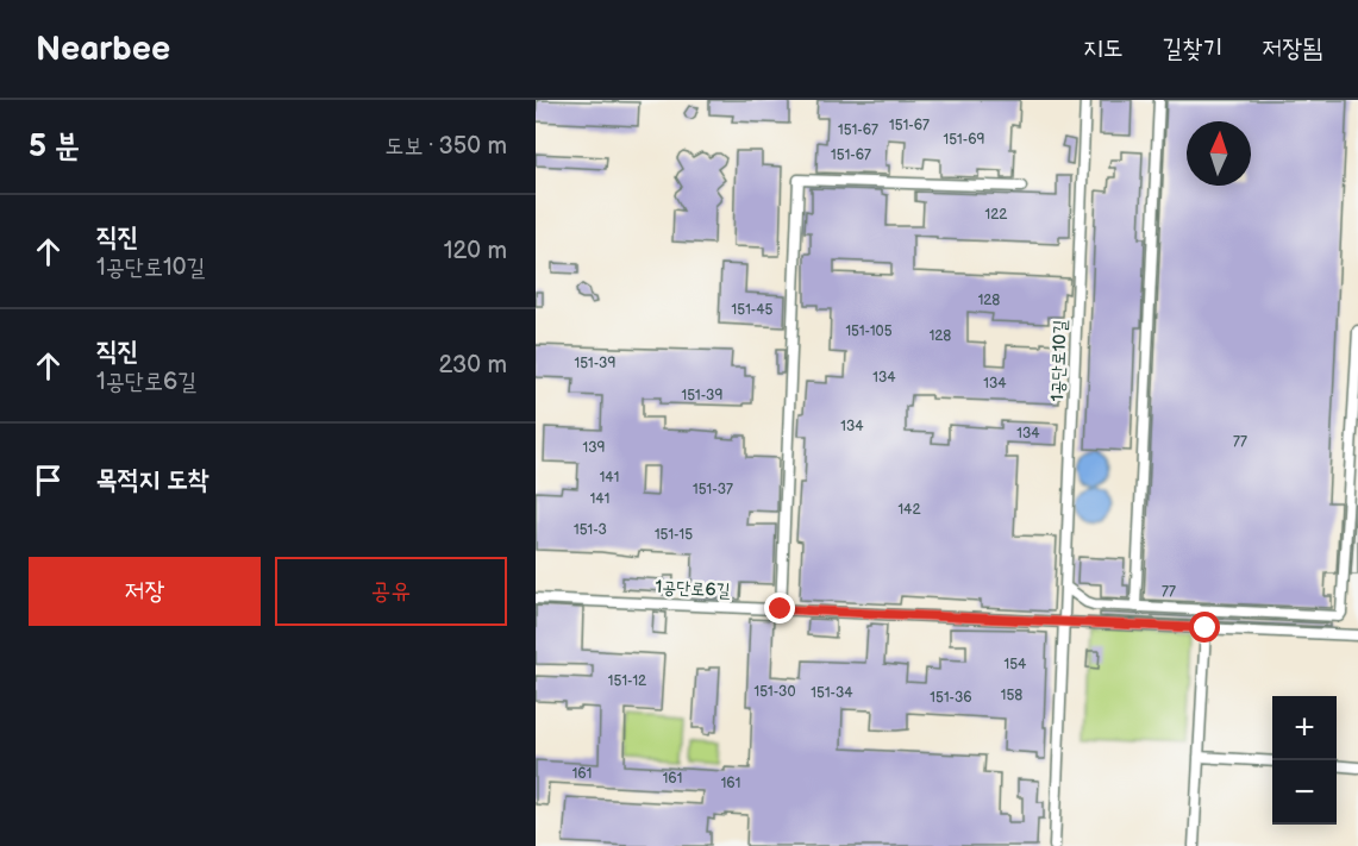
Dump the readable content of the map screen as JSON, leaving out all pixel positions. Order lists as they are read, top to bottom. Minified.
{"streets":{"street":["1공단로10길","1공단로6길"]},"crossings":[["1공단로10길","1공단로6길"]],"house_numbers":["151-67","151-67","151-69","151-67","122","128","151-45","151-105","128","151-39","134","134","151-39","134","134","77","139","141","151-37","141","142","151-3","151-15","77","154","151-12","151-30","151-34","158","151-36","161","161","161"],"north":"top","page":{"header":"Nearbee","nav":["지도","길찾기","저장됨"],"heading":["5 분","도보 · 350 m"],"list":[["직진","1공단로10길","120 m"],["직진","1공단로6길","230 m"],"목적지 도착"],"buttons":["저장","공유"],"map_buttons":["+","−"]}}
